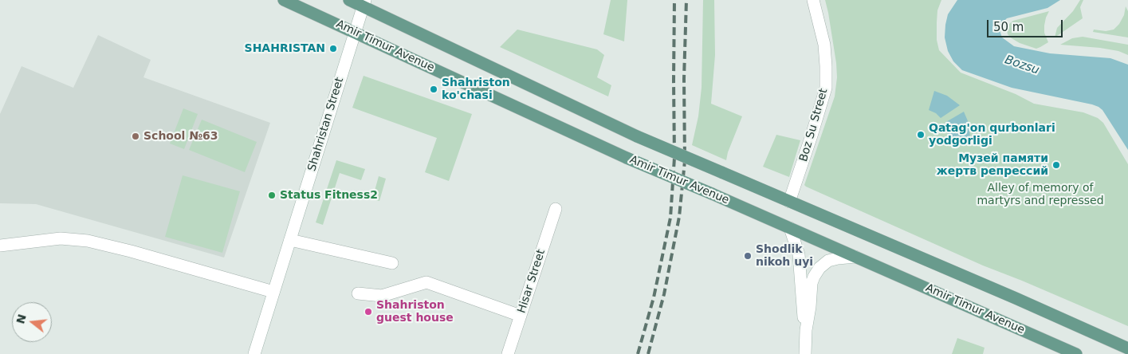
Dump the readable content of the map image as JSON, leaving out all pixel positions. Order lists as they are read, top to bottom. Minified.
{"streets":{"main road":["Amir Timur Avenue"],"street":["Shahristan Street","Boz Su Street","Hisar Street"]},"crossings":[["Amir Timur Avenue","Shahristan Street"]],"water":["Bozsu"],"parks":["Alley of memory of martyrs and repressed"],"places":["SHAHRISTAN","Shahriston ko'chasi","Qatag'on qurbonlari yodgorligi","School №63","Музей памяти жертв репрессий","Status Fitness2","Shodlik nikoh uyi","Shahriston guest house"],"scale_bar":"50 m","north":"left"}
